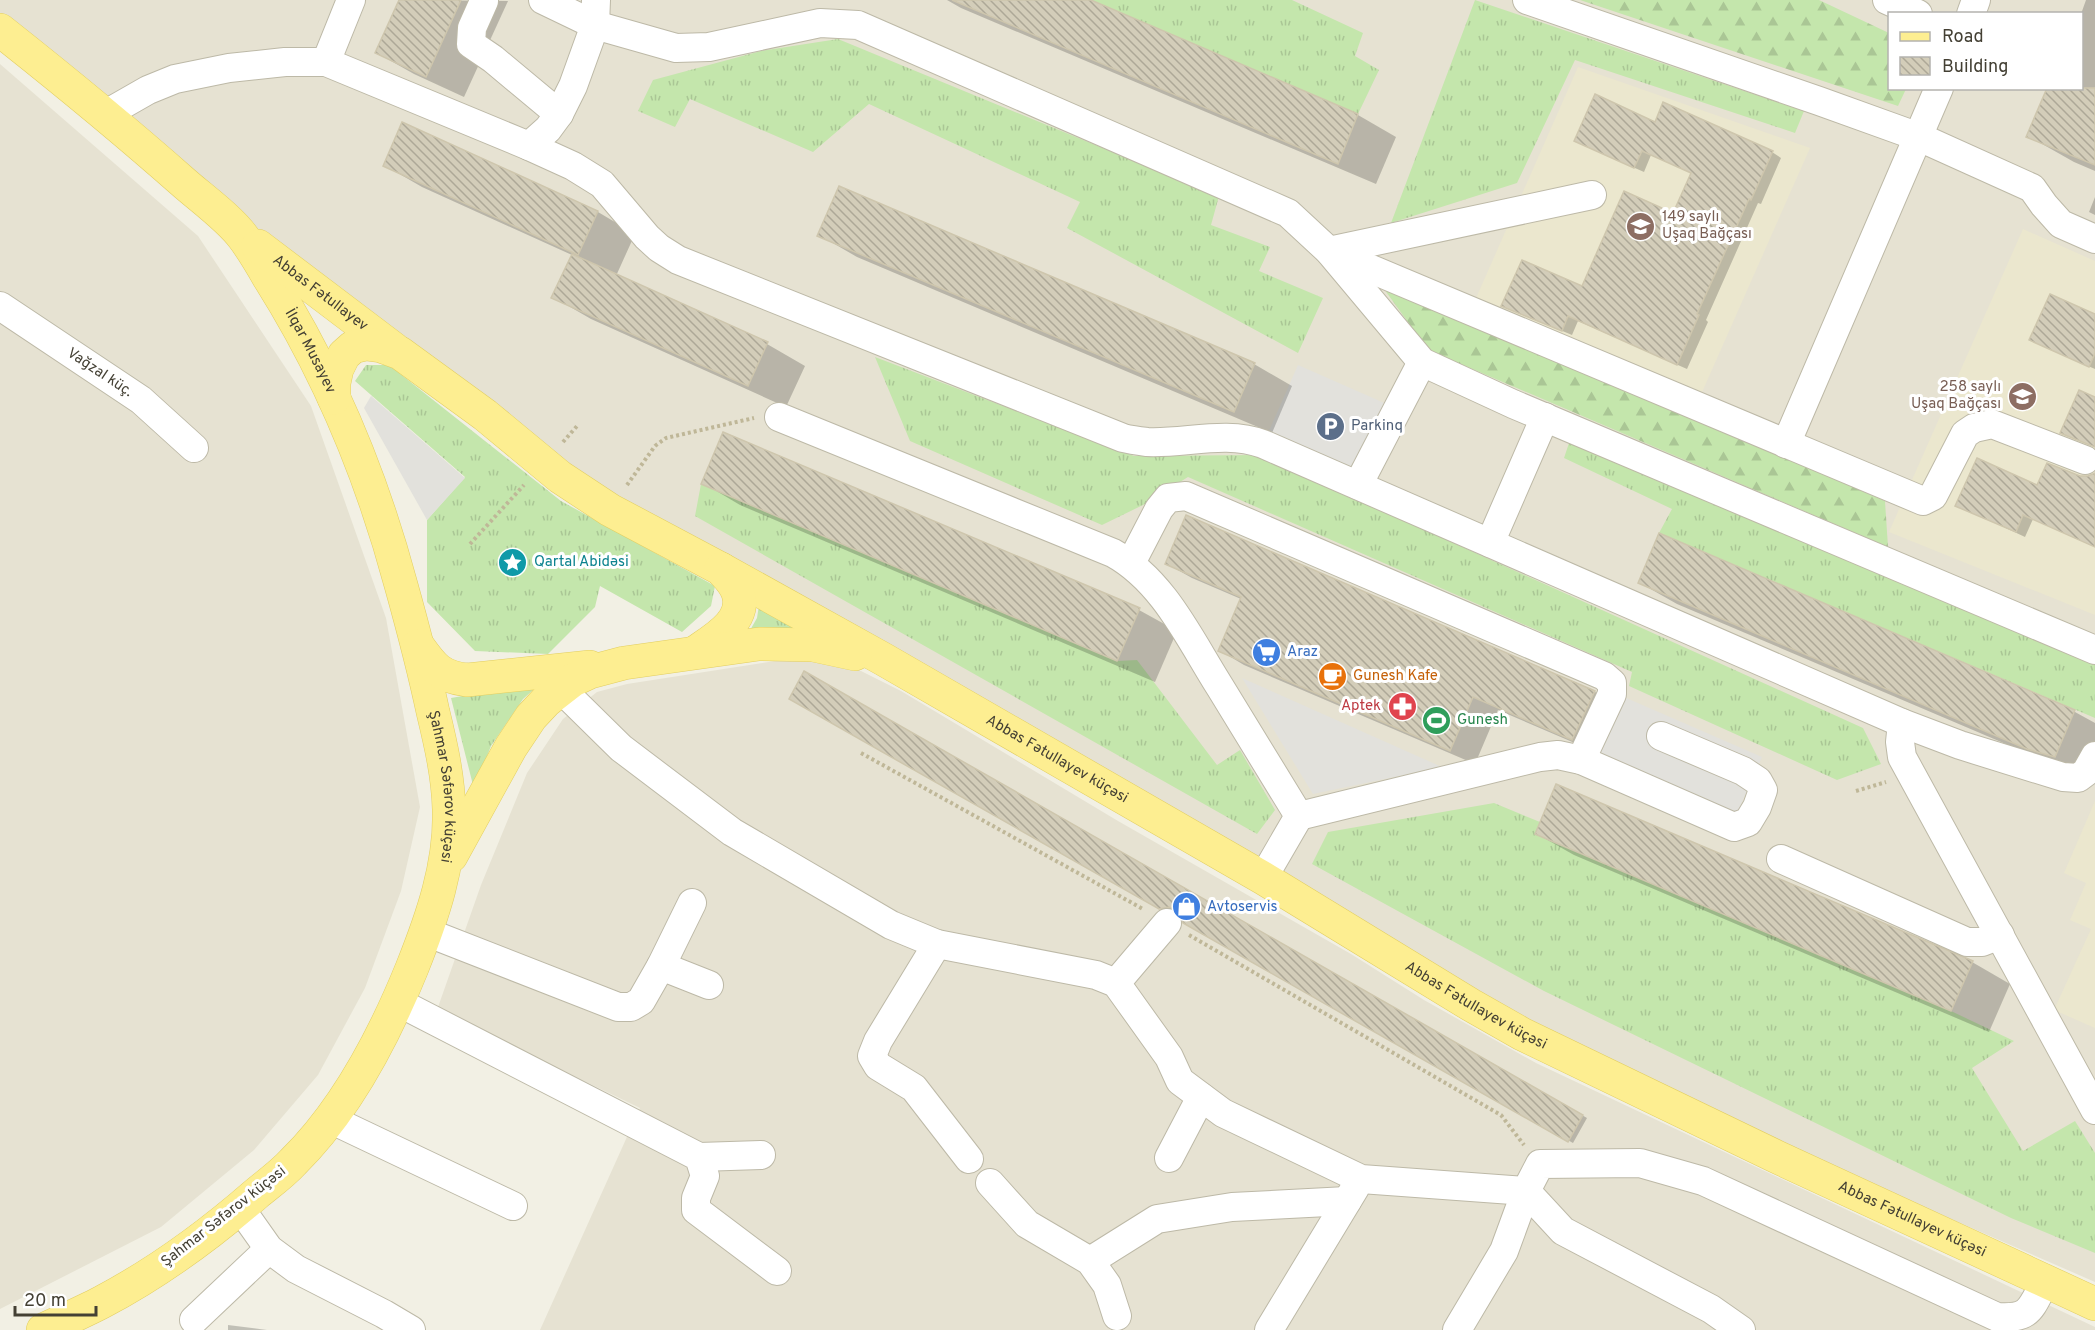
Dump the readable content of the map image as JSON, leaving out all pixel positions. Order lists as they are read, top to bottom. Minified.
{"streets":{"main road":["Abbas Fətullayev","İlqar Musayev","Abbas Fətullayev küçəsi","Şahmar Səfərov küçəsi"],"street":["Vağzal küç."]},"crossings":[["Abbas Fətullayev","İlqar Musayev"],["Abbas Fətullayev","Abbas Fətullayev küçəsi"],["İlqar Musayev","Şahmar Səfərov küçəsi"]],"places":{"school or university":["149 saylı Uşaq Bağçası","258 saylı Uşaq Bağçası"],"parking":["Parkinq"],"place":["Qartal Abidəsi"],"supermarket":["Araz"],"cafe":["Gunesh Kafe"],"pharmacy":["Aptek"],"sports":["Gunesh"],"shop":["Avtoservis"]},"legend":["Road","Building"],"scale_bar":"20 m"}
